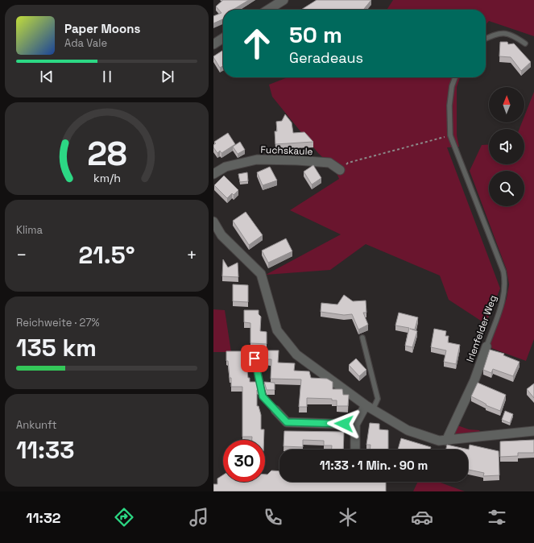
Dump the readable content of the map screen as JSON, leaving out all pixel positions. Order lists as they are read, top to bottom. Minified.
{"streets":{"street":["Fuchskaule","Irlenfelder Weg"]},"north":"top","page":{"turn":["50 m","Geradeaus"],"song":["Paper Moons","Ada Vale"],"tile":["Klima",["Reichweite · 27%","135 km"],["Ankunft","11:33"]],"heat":["−","21.5°","+"],"limit":"30","trip":"11:33 · 1 Min. · 90 m","tabs":"11:32","gauge":["28","km/h"]}}
